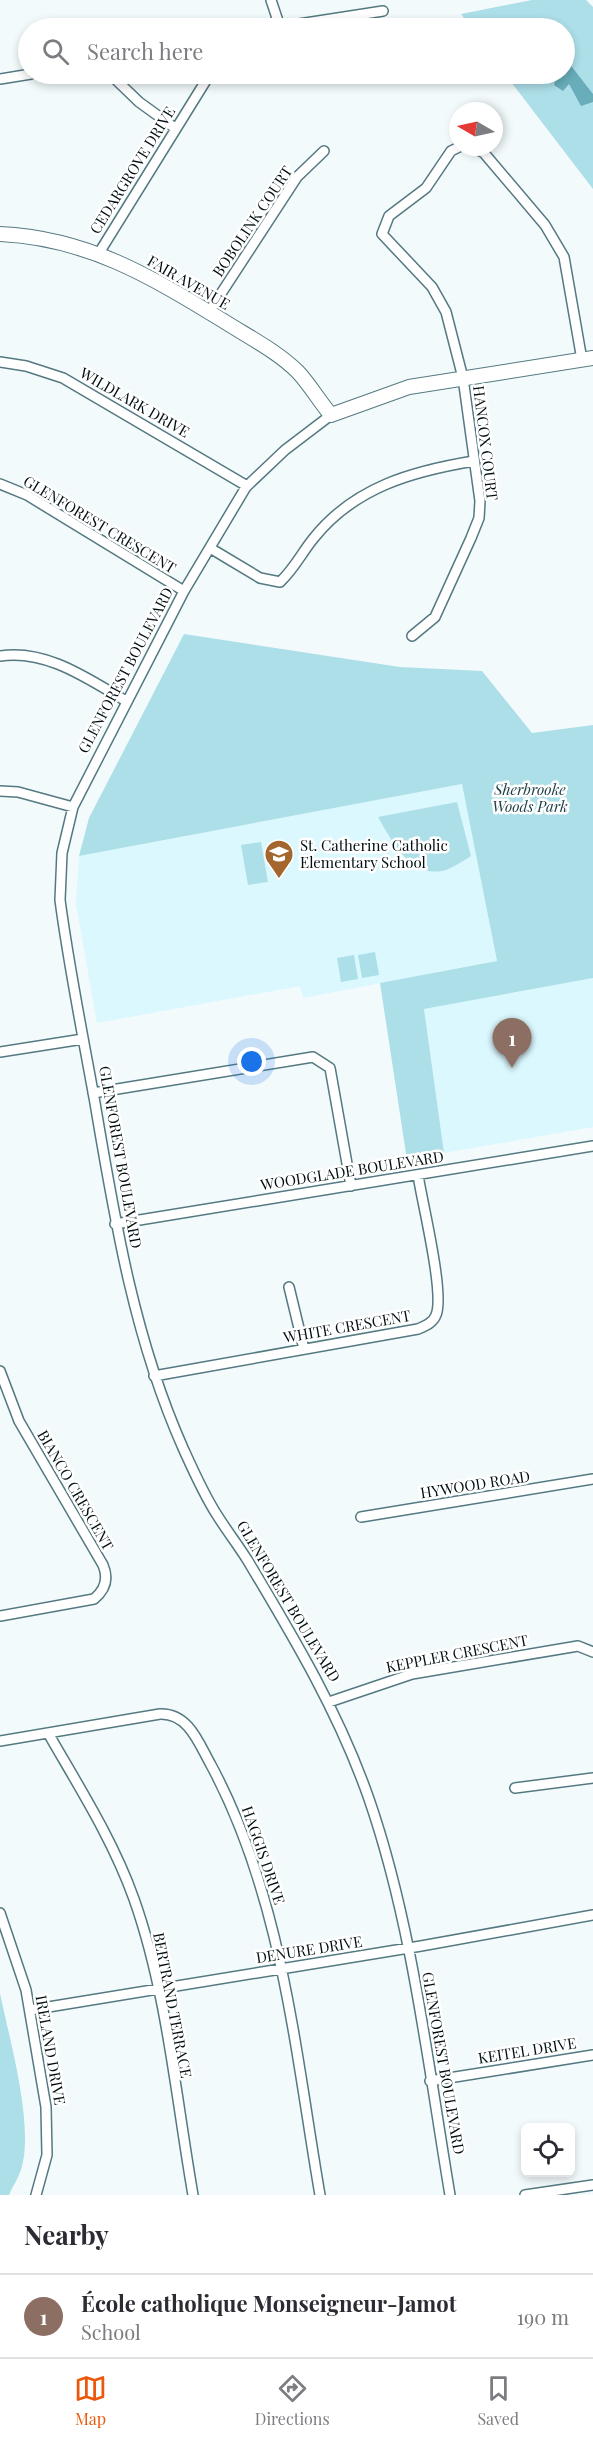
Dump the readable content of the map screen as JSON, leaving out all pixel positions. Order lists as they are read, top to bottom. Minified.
{"streets":{"street":["CEDARGROVE DRIVE","BOBOLINK COURT","FAIR AVENUE","WILDLARK DRIVE","HANCOX COURT","GLENFOREST CRESCENT","GLENFOREST BOULEVARD","WOODGLADE BOULEVARD","WHITE CRESCENT","HYWOOD ROAD","BIANCO CRESCENT","KEPPLER CRESCENT","HAGGIS DRIVE","DENURE DRIVE","BERTRAND TERRACE","IRELAND DRIVE","KEITEL DRIVE"]},"crossings":[["CEDARGROVE DRIVE","FAIR AVENUE"],["BOBOLINK COURT","FAIR AVENUE"],["FAIR AVENUE","GLENFOREST BOULEVARD"],["WILDLARK DRIVE","GLENFOREST BOULEVARD"],["HANCOX COURT","GLENFOREST BOULEVARD"],["GLENFOREST CRESCENT","GLENFOREST BOULEVARD"],["GLENFOREST BOULEVARD","WOODGLADE BOULEVARD"],["GLENFOREST BOULEVARD","WHITE CRESCENT"],["GLENFOREST BOULEVARD","KEPPLER CRESCENT"],["GLENFOREST BOULEVARD","DENURE DRIVE"],["GLENFOREST BOULEVARD","KEITEL DRIVE"],["WOODGLADE BOULEVARD","WHITE CRESCENT"],["HAGGIS DRIVE","DENURE DRIVE"],["HAGGIS DRIVE","BERTRAND TERRACE"],["DENURE DRIVE","BERTRAND TERRACE"],["DENURE DRIVE","IRELAND DRIVE"]],"parks":["Sherbrooke Woods Park"],"places":{"school or university":["St. Catherine Catholic Elementary School"]},"north":"left","page":{"search":"Search here","pins":"1","heading":"Nearby","list":[{"mark":"1","name":"École catholique Monseigneur-Jamot","note":"School","value":"190 m"}],"nav":["Map","Directions","Saved"]}}
